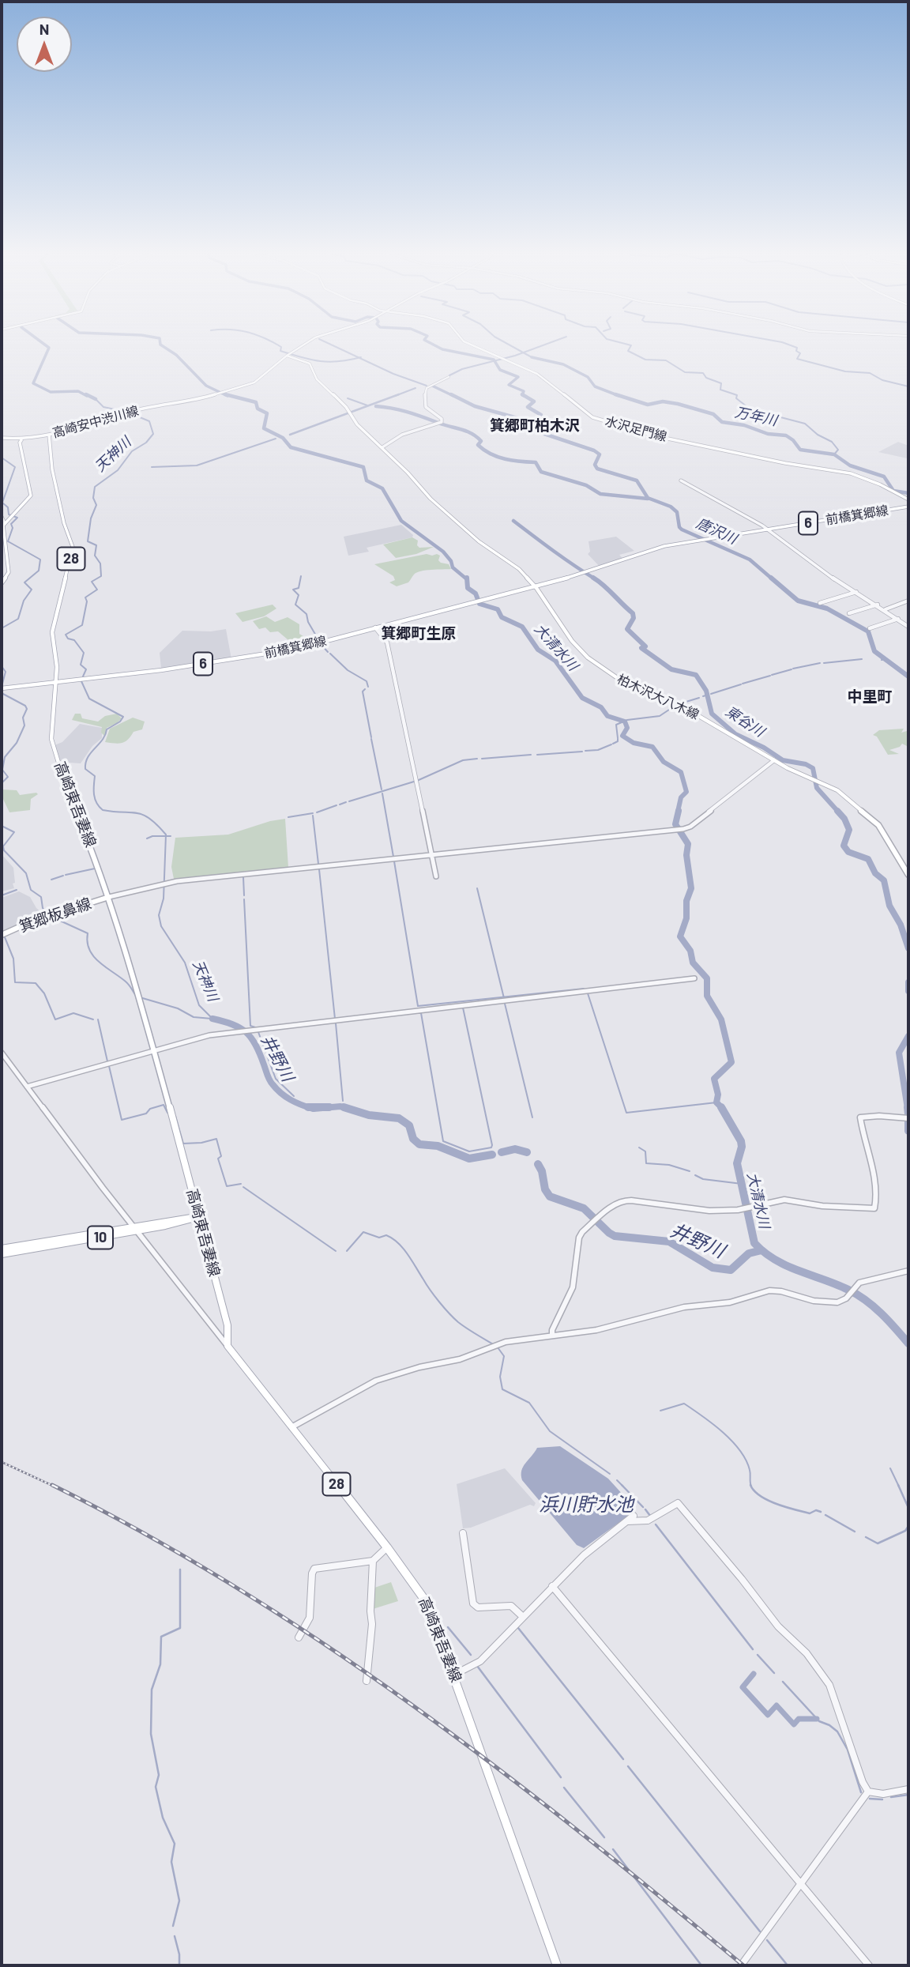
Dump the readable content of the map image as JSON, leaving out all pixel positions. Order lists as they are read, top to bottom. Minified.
{"streets":{"main road":["高崎安中渋川線","水沢足門線","前橋箕郷線","6","28","柏木沢大八木線","高崎東吾妻線","箕郷板鼻線","10"]},"crossings":[["高崎安中渋川線","柏木沢大八木線"],["高崎安中渋川線","高崎東吾妻線"],["前橋箕郷線","柏木沢大八木線"],["前橋箕郷線","高崎東吾妻線"],["高崎東吾妻線","箕郷板鼻線"],["高崎東吾妻線","10"]],"districts":["箕郷町柏木沢","箕郷町生原","中里町"],"water":["万年川","天神川","唐沢川","大清水川","東谷川","井野川","浜川貯水池"],"north":"top"}
